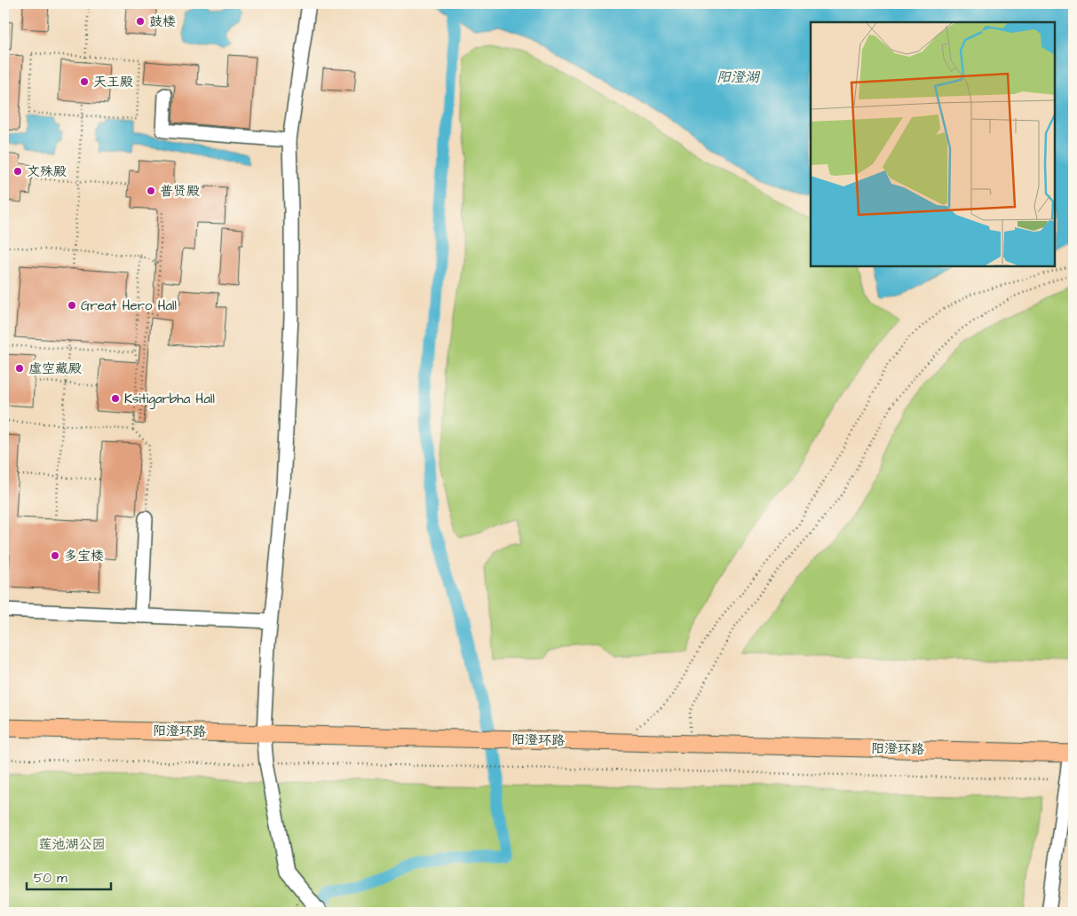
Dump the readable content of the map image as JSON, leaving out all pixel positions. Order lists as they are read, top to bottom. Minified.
{"streets":{"main road":["阳澄环路"]},"water":["阳澄湖"],"parks":["莲池湖公园"],"places":["鼓楼","天王殿","文殊殿","普贤殿","Great Hero Hall","虚空藏殿","Ksitigarbha Hall","多宝楼"],"scale_bar":"50 m"}
